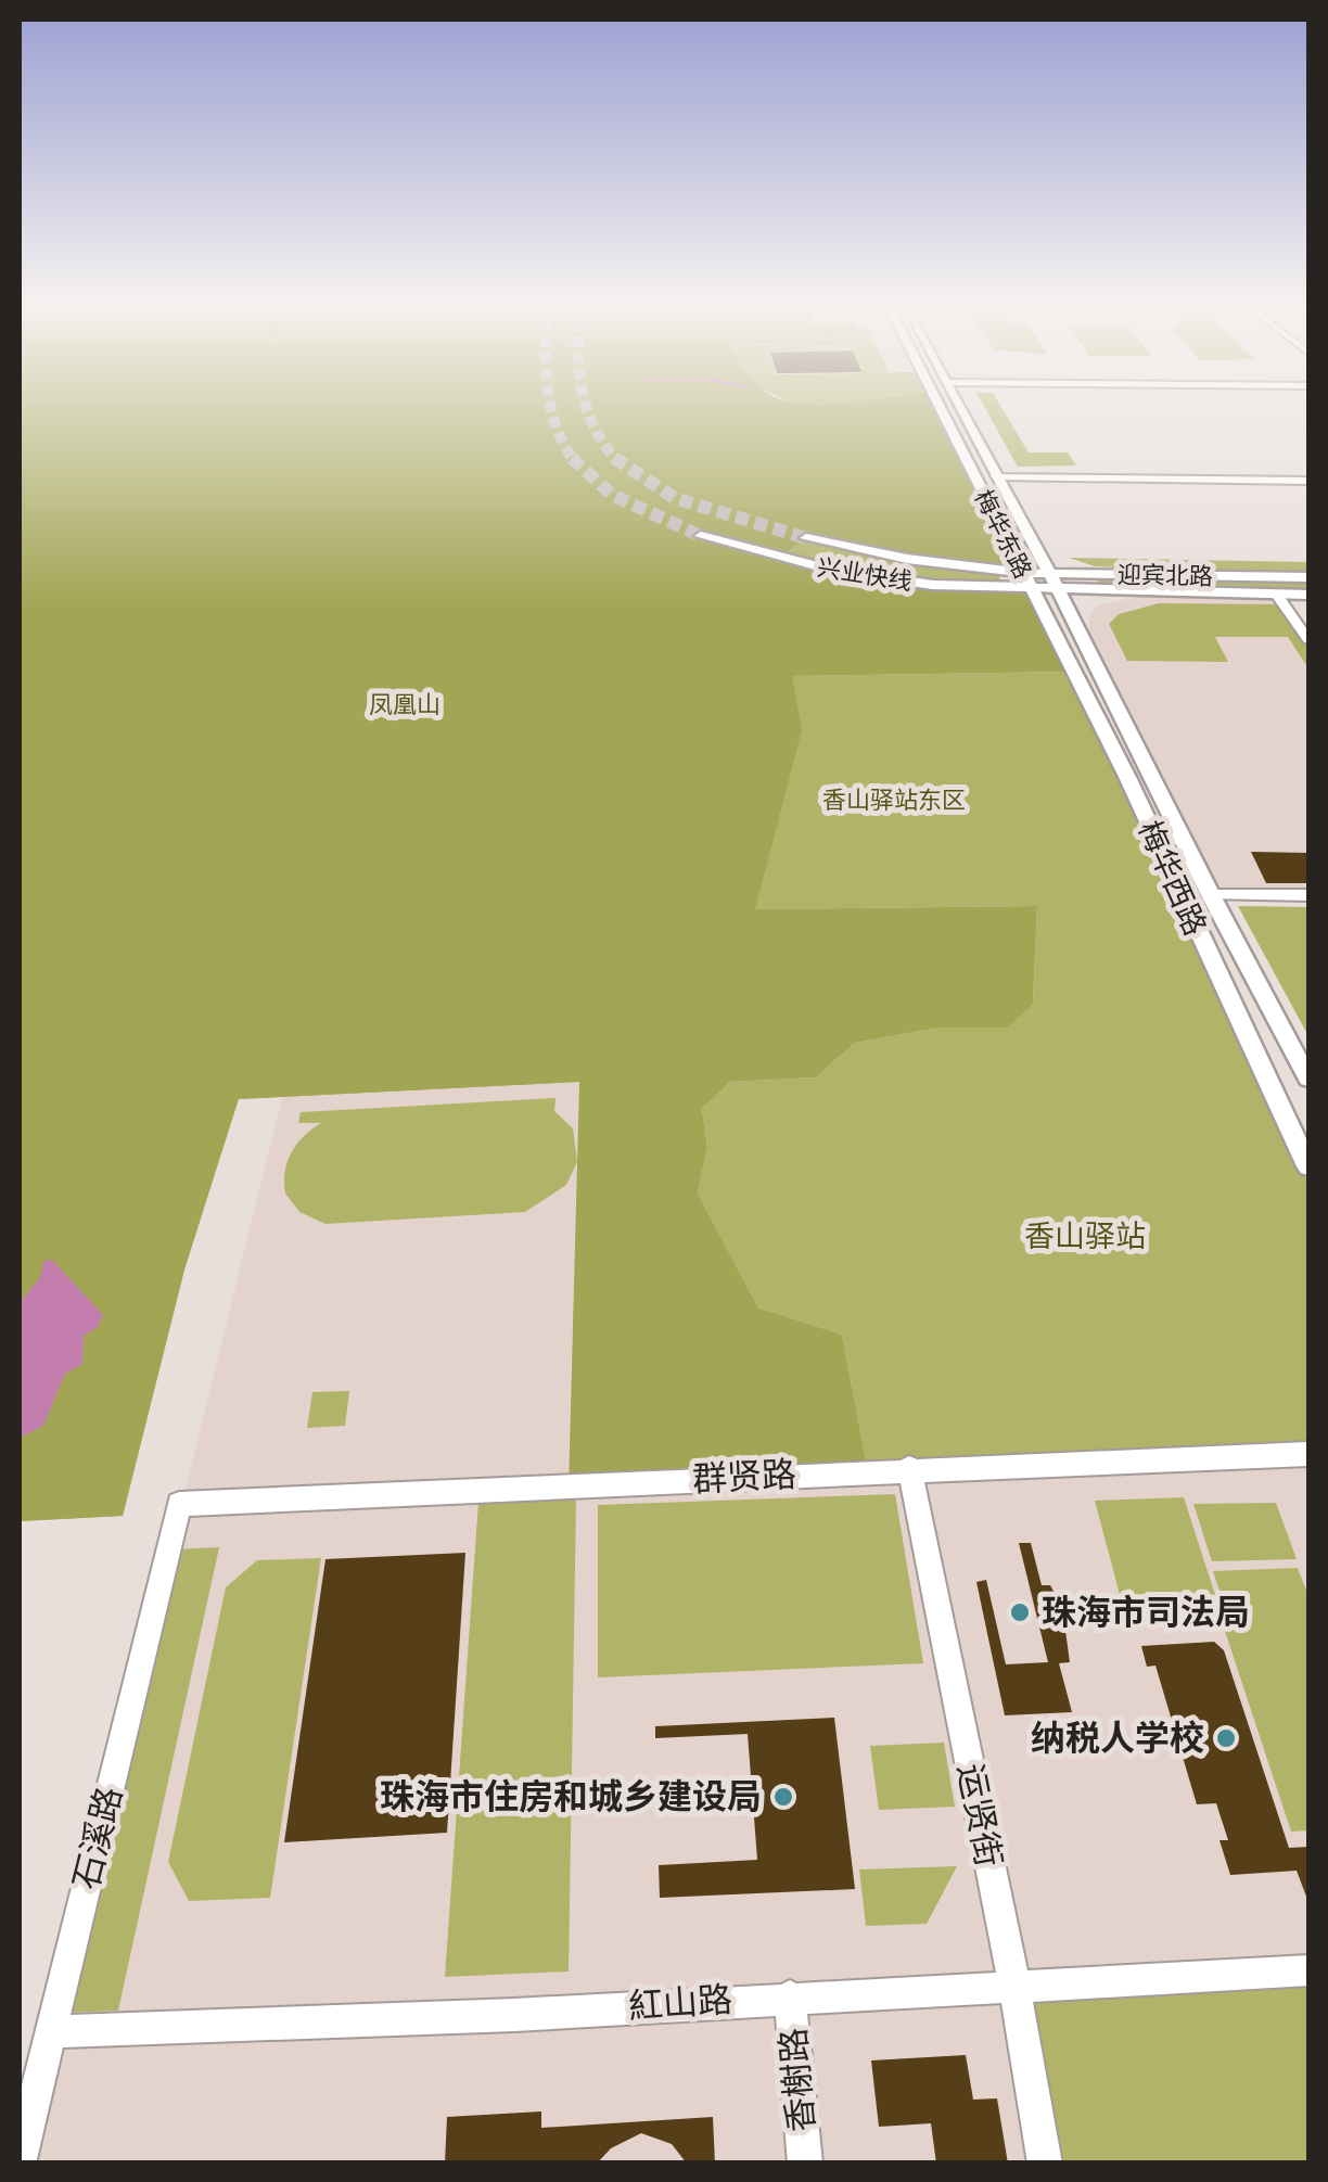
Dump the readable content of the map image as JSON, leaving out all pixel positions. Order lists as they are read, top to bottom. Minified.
{"streets":{"main road":["梅华东路","兴业快线","迎宾北路","梅华西路"],"street":["群贤路","运贤街","石溪路","紅山路","香榭路"]},"crossings":[["梅华东路","兴业快线"],["梅华东路","迎宾北路"],["梅华东路","梅华西路"],["兴业快线","迎宾北路"],["兴业快线","梅华西路"],["迎宾北路","梅华西路"],["群贤路","运贤街"],["群贤路","石溪路"],["运贤街","紅山路"],["石溪路","紅山路"],["紅山路","香榭路"]],"parks":["凤凰山","香山驿站东区","香山驿站"],"places":["珠海市司法局","纳税人学校","珠海市住房和城乡建设局"]}
